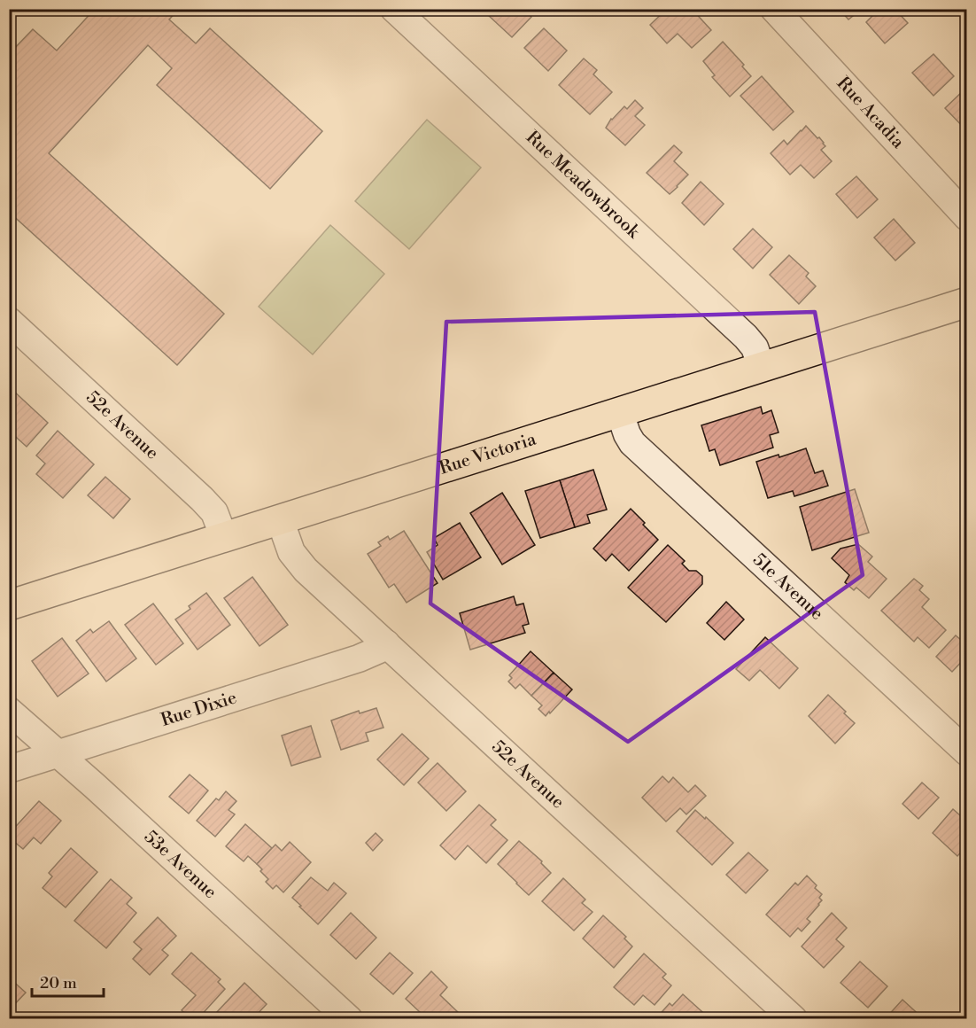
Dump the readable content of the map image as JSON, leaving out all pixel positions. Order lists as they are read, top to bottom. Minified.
{"streets":{"main road":["Rue Victoria"],"street":["Rue Acadia","Rue Meadowbrook","52e Avenue","51e Avenue","Rue Dixie","53e Avenue"]},"crossings":[["Rue Meadowbrook","Rue Victoria"],["52e Avenue","Rue Victoria"],["52e Avenue","Rue Dixie"],["Rue Victoria","51e Avenue"],["Rue Dixie","53e Avenue"]],"scale_bar":"20 m"}
